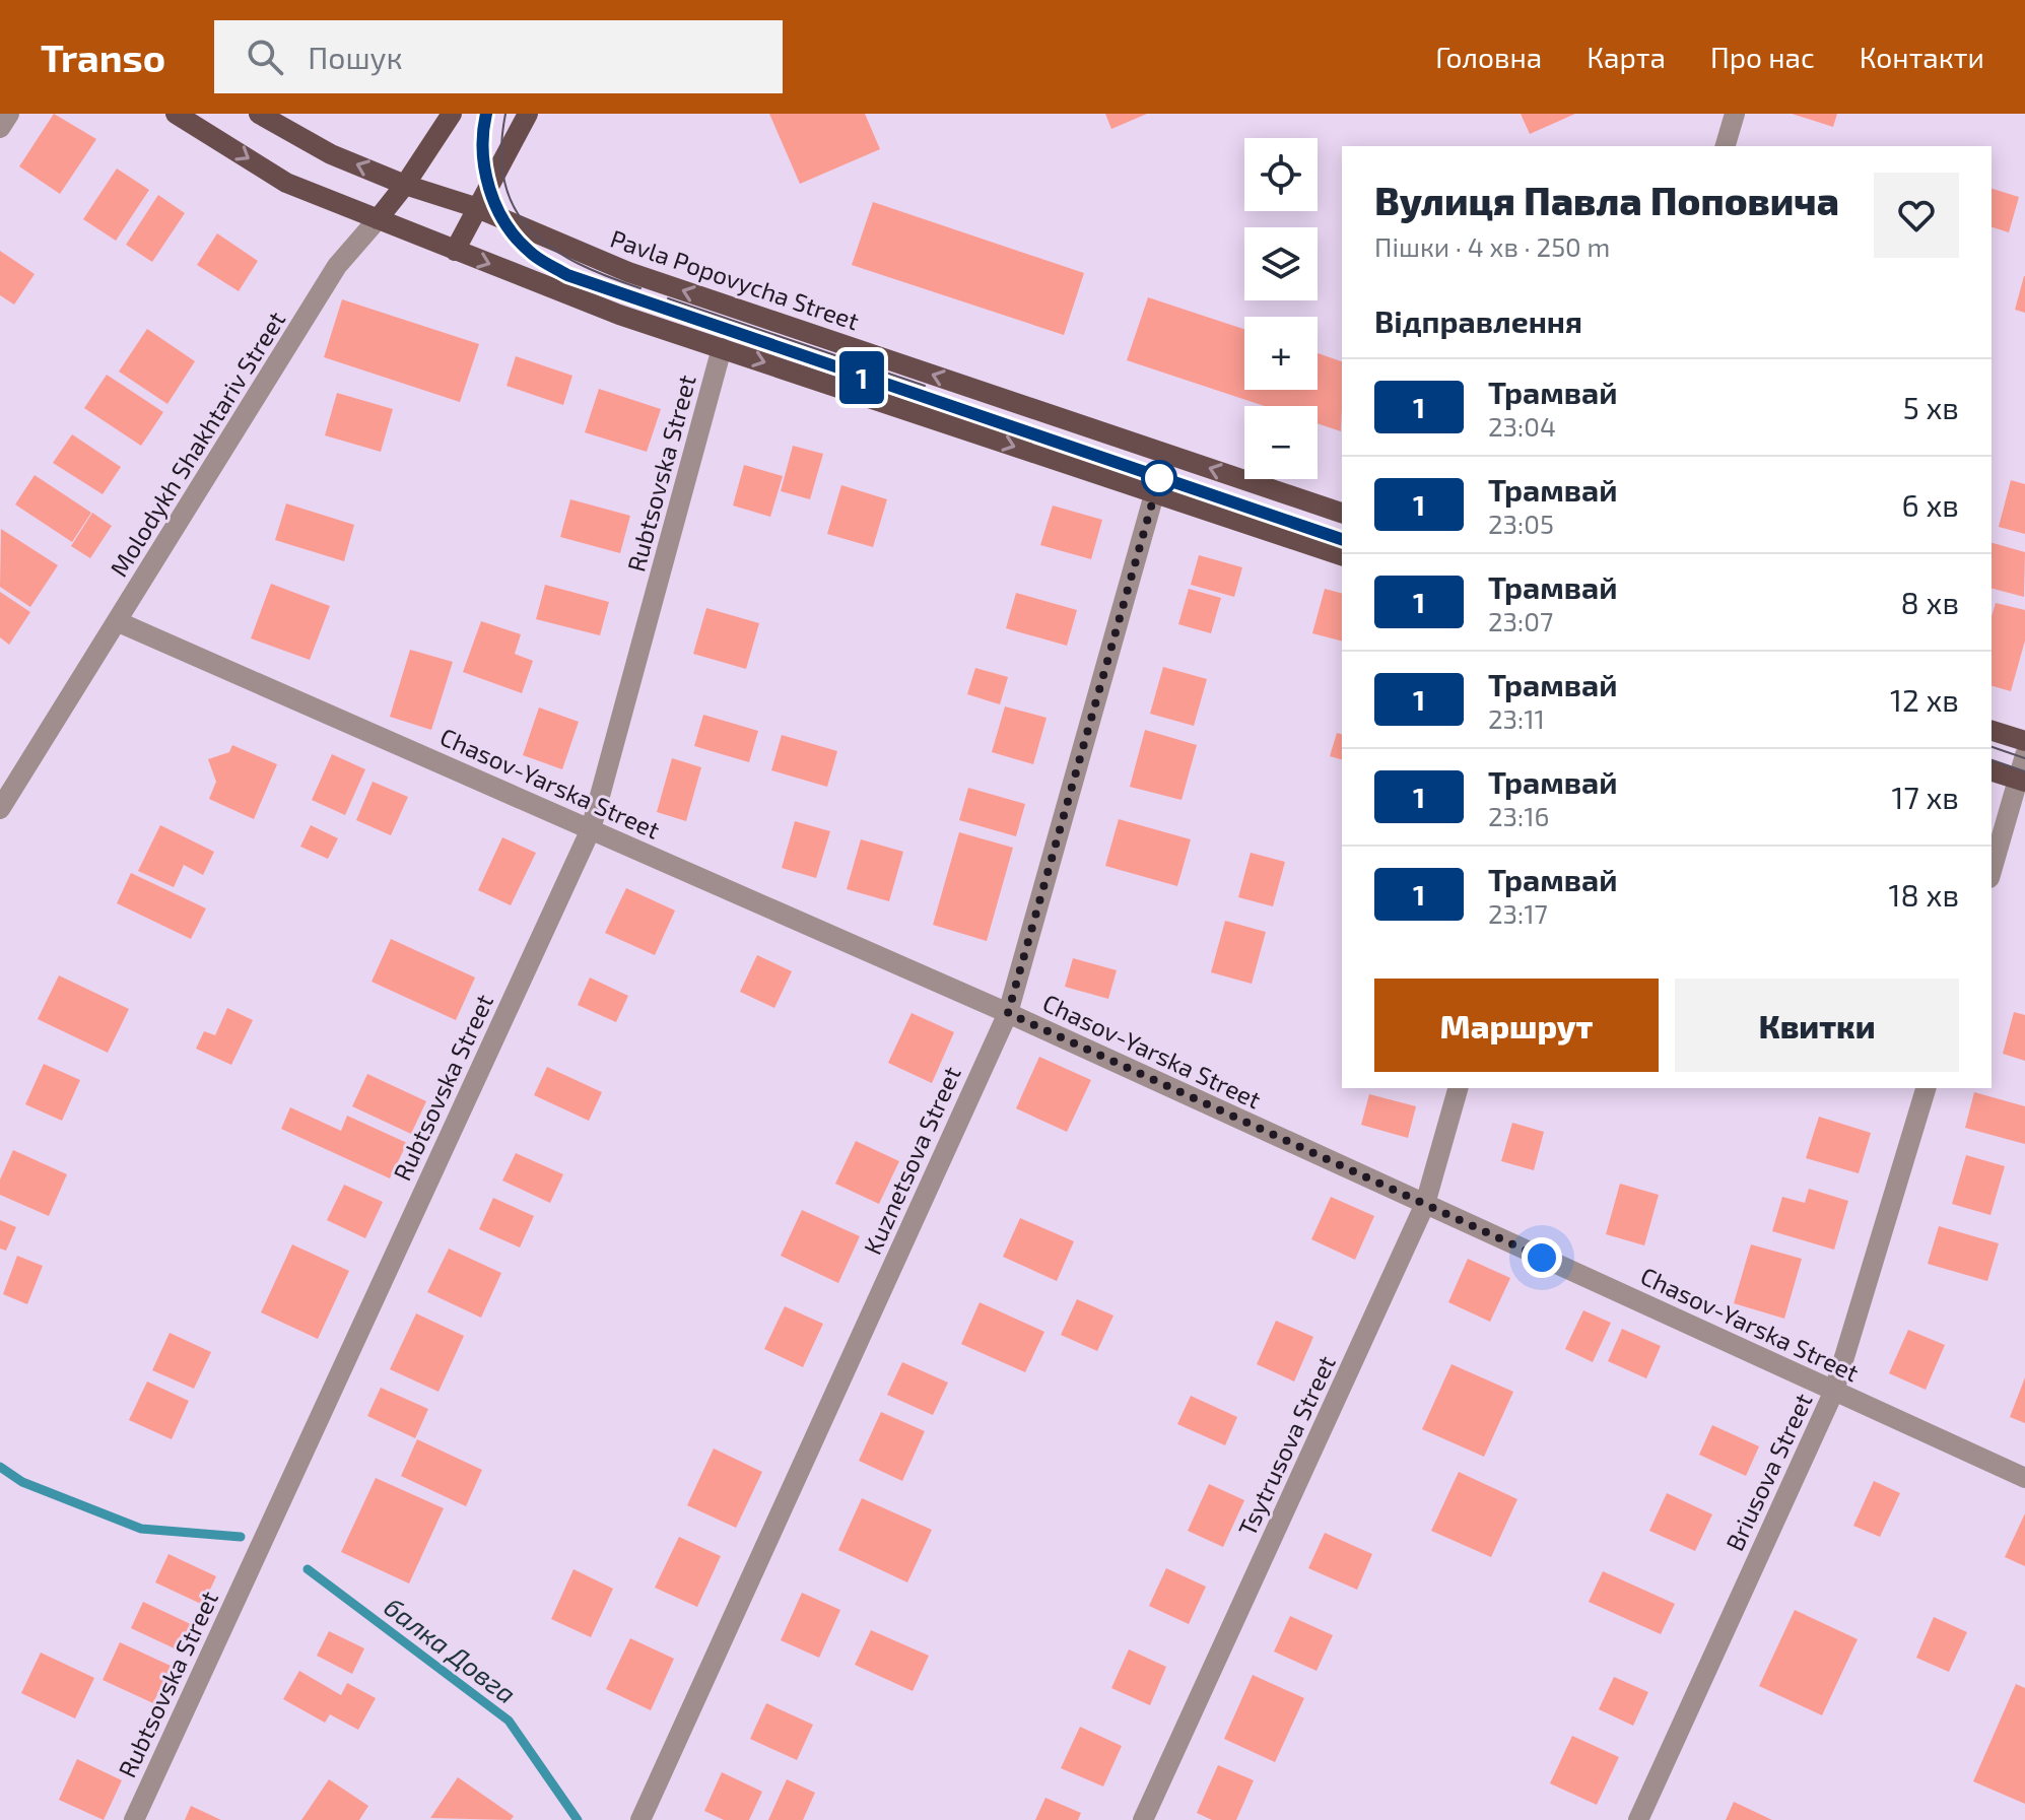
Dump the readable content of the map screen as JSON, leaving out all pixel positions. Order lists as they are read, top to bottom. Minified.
{"streets":{"main road":["Pavla Popovycha Street","Molodykh Shakhtariv Street"],"street":["Rubtsovska Street","Chasov-Yarska Street","Kuznetsova Street","Tsytrusova Street","Briusova Street"]},"crossings":[["Pavla Popovycha Street","Molodykh Shakhtariv Street"],["Molodykh Shakhtariv Street","Chasov-Yarska Street"],["Rubtsovska Street","Chasov-Yarska Street"],["Chasov-Yarska Street","Kuznetsova Street"],["Chasov-Yarska Street","Tsytrusova Street"],["Chasov-Yarska Street","Briusova Street"]],"water":["балка Довга"],"lines":["tram line 1"],"page":{"header":"Transo","search":"Пошук","nav":["Головна","Карта","Про нас","Контакти"],"on_map":"1","map_buttons":["+","−"],"heading":[["Вулиця Павла Поповича","Пішки · 4 хв · 250 m"],"Відправлення"],"list":[{"mark":"1","name":"Трамвай","note":"23:04","value":"5 хв"},{"mark":"1","name":"Трамвай","note":"23:05","value":"6 хв"},{"mark":"1","name":"Трамвай","note":"23:07","value":"8 хв"},{"mark":"1","name":"Трамвай","note":"23:11","value":"12 хв"},{"mark":"1","name":"Трамвай","note":"23:16","value":"17 хв"},{"mark":"1","name":"Трамвай","note":"23:17","value":"18 хв"}],"buttons":["Маршрут","Квитки"]}}
